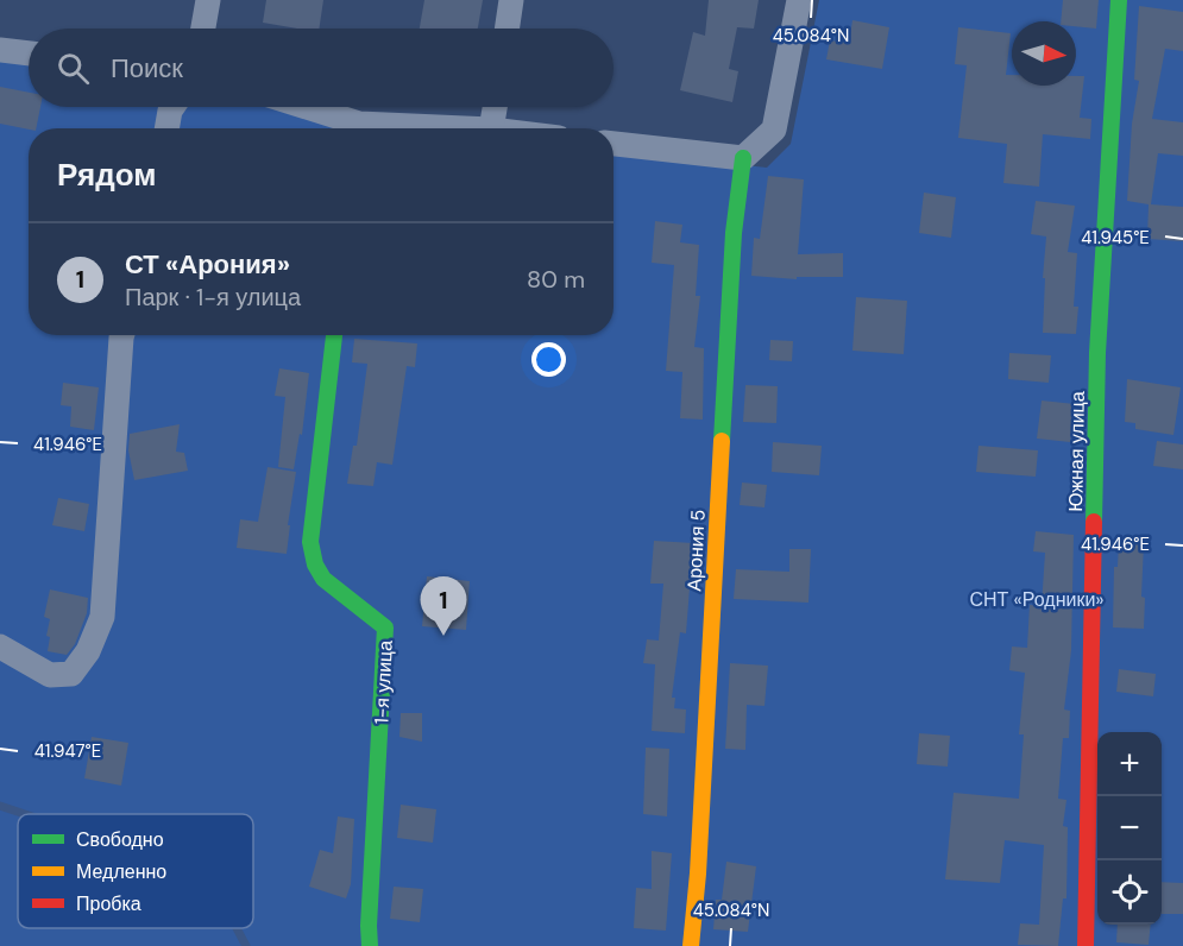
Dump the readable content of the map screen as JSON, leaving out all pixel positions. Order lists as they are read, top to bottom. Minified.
{"streets":{"street":["Южная улица","Арония 5","1-я улица"]},"parks":["СНТ «Родники»"],"legend":["Свободно","Медленно","Пробка"],"north":"right","page":{"search":"Поиск","heading":"Рядом","list":[{"mark":"1","name":"СТ «Арония»","note":"Парк · 1-я улица","value":"80 m"}],"pins":"1","map_buttons":["+","−"]},"coordinates":["45.084°N","41.945°E","41.946°E","41.947°E"]}
